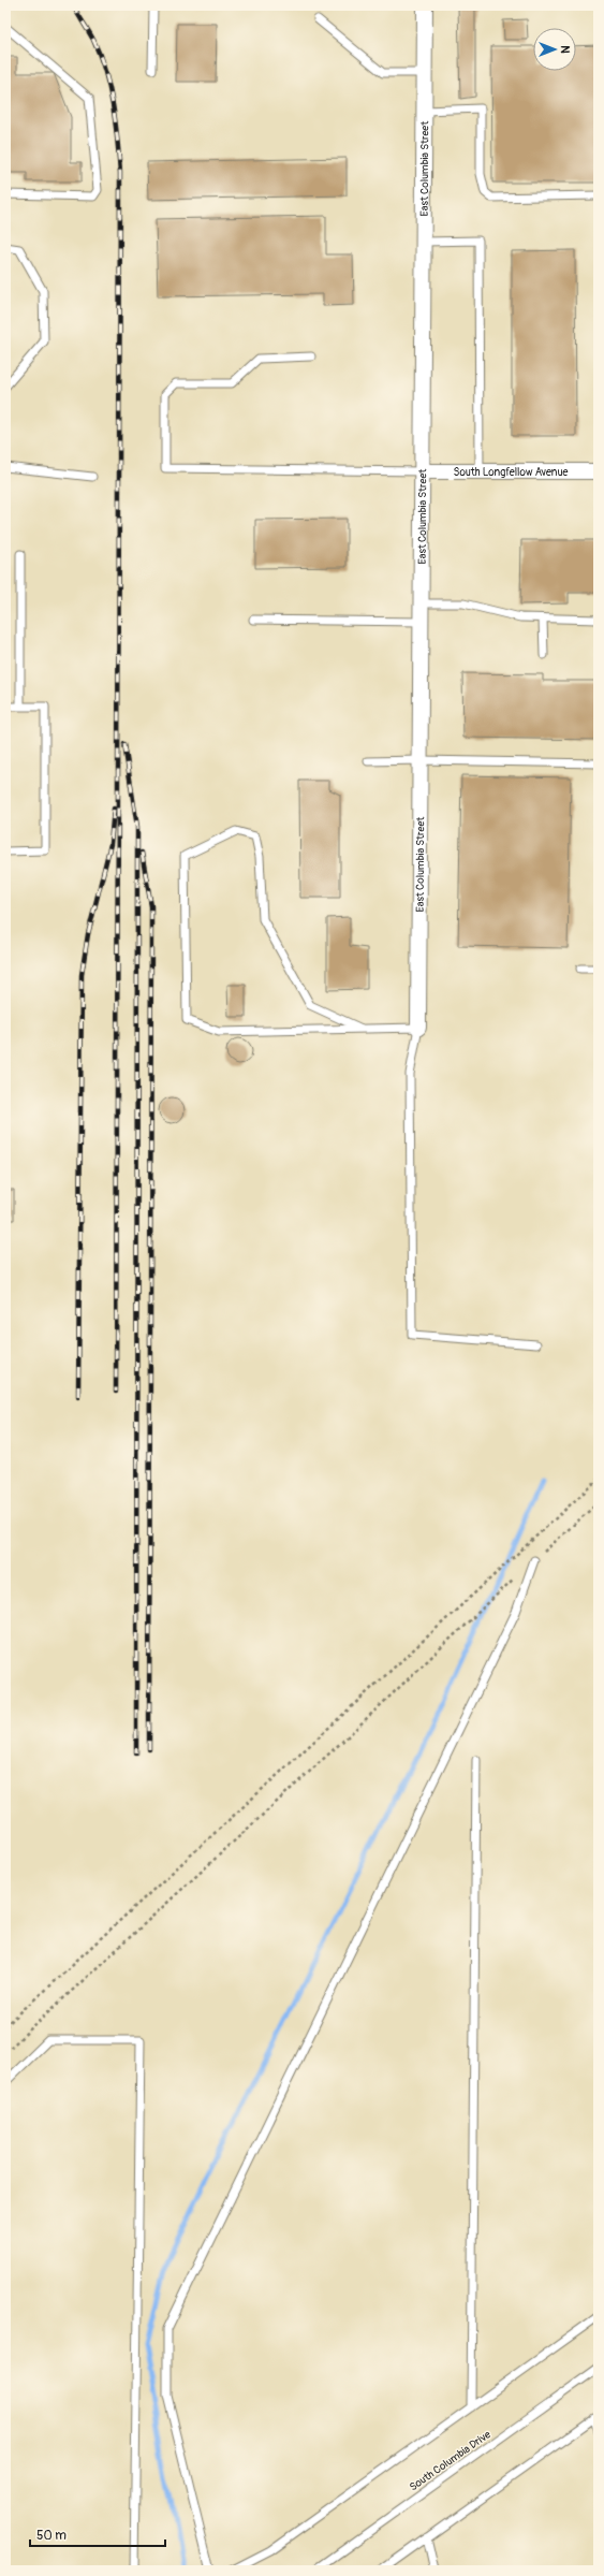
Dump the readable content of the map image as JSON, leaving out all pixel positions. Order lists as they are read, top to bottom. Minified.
{"streets":{"street":["East Columbia Street","South Longfellow Avenue"],"lane":["South Columbia Drive"]},"crossings":[["East Columbia Street","South Longfellow Avenue"]],"scale_bar":"50 m","north":"right"}
